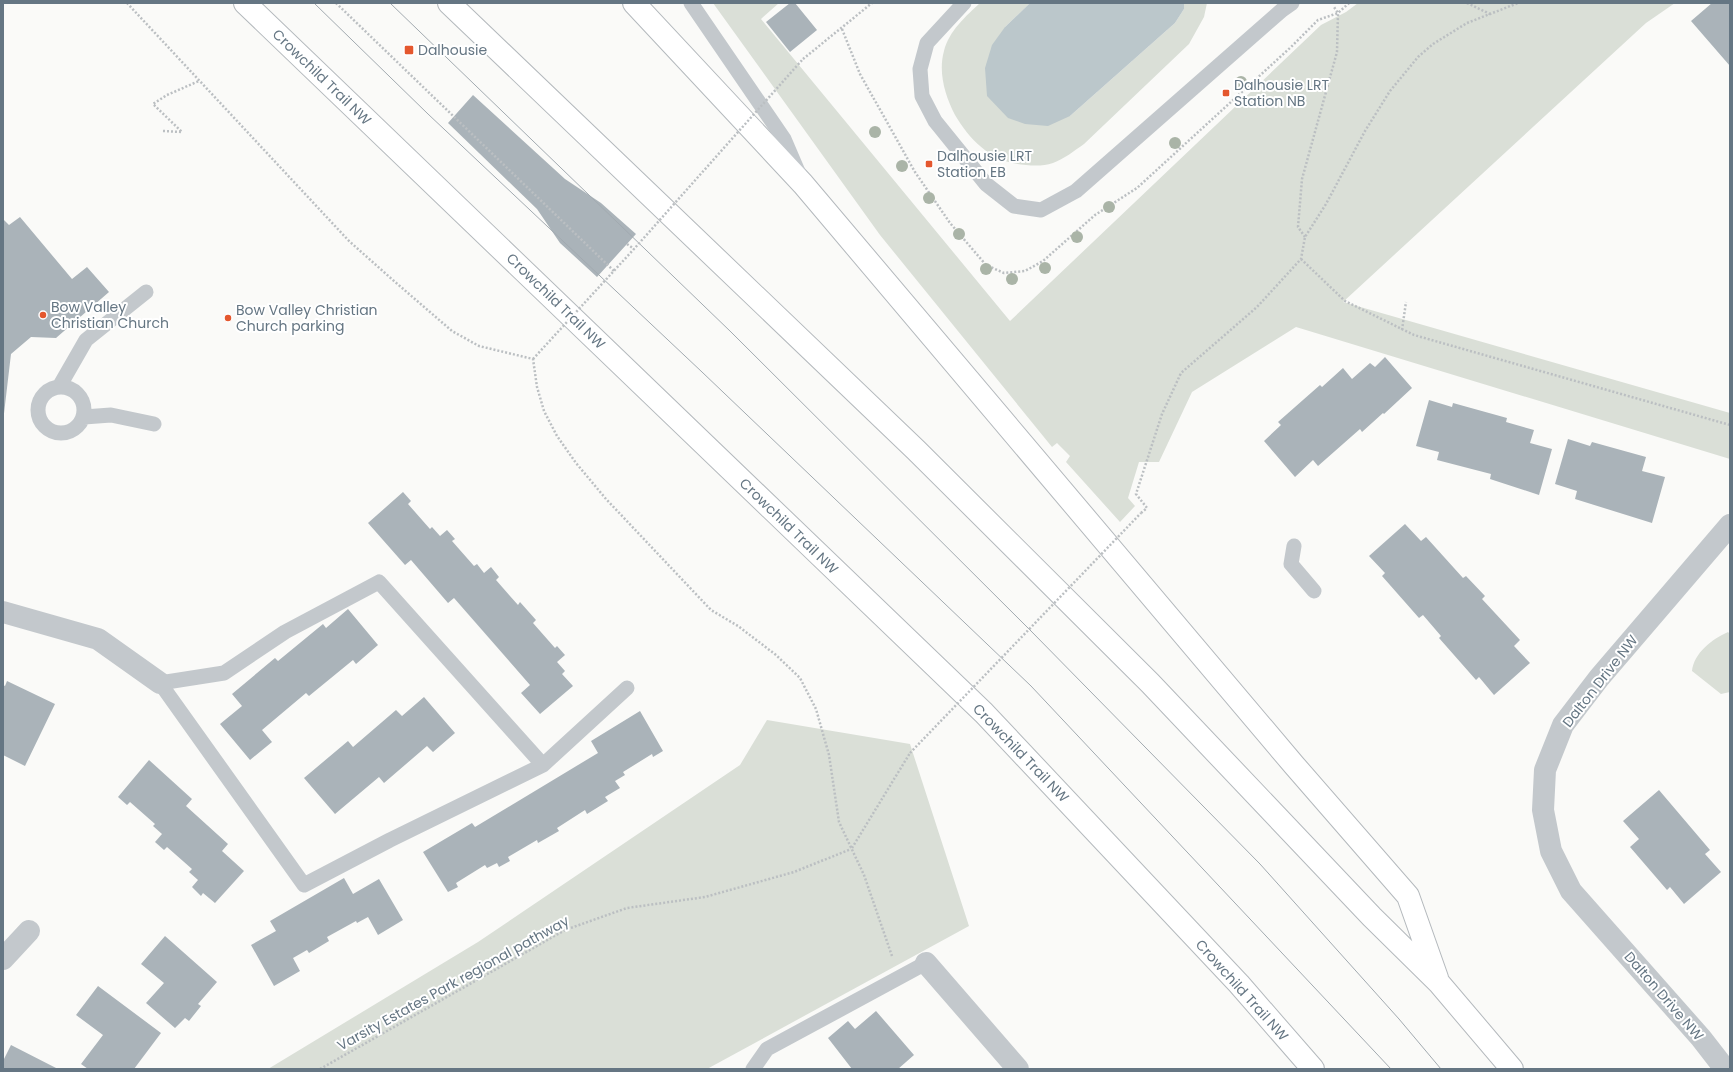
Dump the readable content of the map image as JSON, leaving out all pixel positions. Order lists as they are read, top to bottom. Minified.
{"streets":{"highway":["Crowchild Trail NW"],"street":["Dalton Drive NW"],"path":["Varsity Estates Park regional pathway"]},"places":{"transit":["Dalhousie","Dalhousie LRT Station NB","Dalhousie LRT Station EB"],"other":["Bow Valley Christian Church","Bow Valley Christian Church parking"]}}
